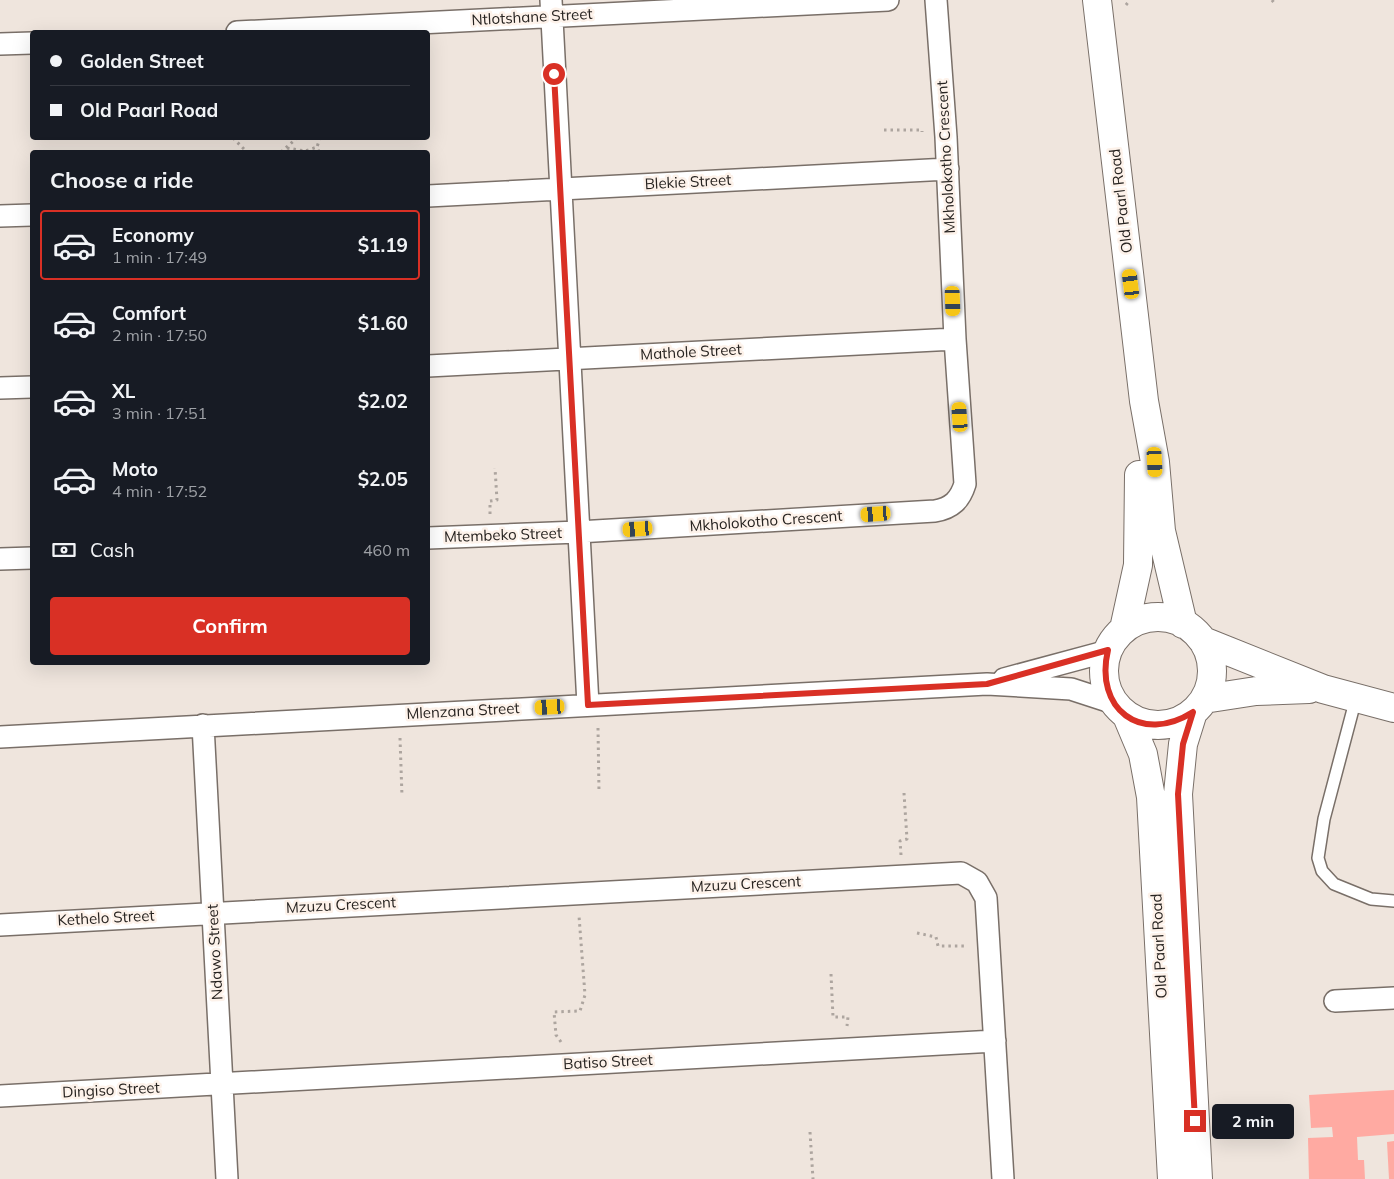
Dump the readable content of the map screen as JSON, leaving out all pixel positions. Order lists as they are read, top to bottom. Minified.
{"streets":{"main road":["Old Paarl Road"],"street":["Ntlotshane Street","Mkholokotho Crescent","Blekie Street","Mathole Street","Mtembeko Street","Mlenzana Street","Mzuzu Crescent","Kethelo Street","Ndawo Street","Batiso Street","Dingiso Street"]},"crossings":[["Mkholokotho Crescent","Blekie Street"],["Mkholokotho Crescent","Mathole Street"],["Mkholokotho Crescent","Mtembeko Street"],["Old Paarl Road","Mlenzana Street"],["Mlenzana Street","Ndawo Street"],["Mzuzu Crescent","Kethelo Street"],["Mzuzu Crescent","Ndawo Street"],["Mzuzu Crescent","Batiso Street"],["Kethelo Street","Ndawo Street"],["Ndawo Street","Batiso Street"],["Ndawo Street","Dingiso Street"],["Batiso Street","Dingiso Street"]],"page":{"banner":["Golden Street","Old Paarl Road"],"heading":"Choose a ride","list":[{"name":"Economy","note":"1 min · 17:49","value":"$1.19"},{"name":"Comfort","note":"2 min · 17:50","value":"$1.60"},{"name":"XL","note":"3 min · 17:51","value":"$2.02"},{"name":"Moto","note":"4 min · 17:52","value":"$2.05"}],"pay":["Cash","460 m"],"buttons":"Confirm","bubble":"2 min"}}
